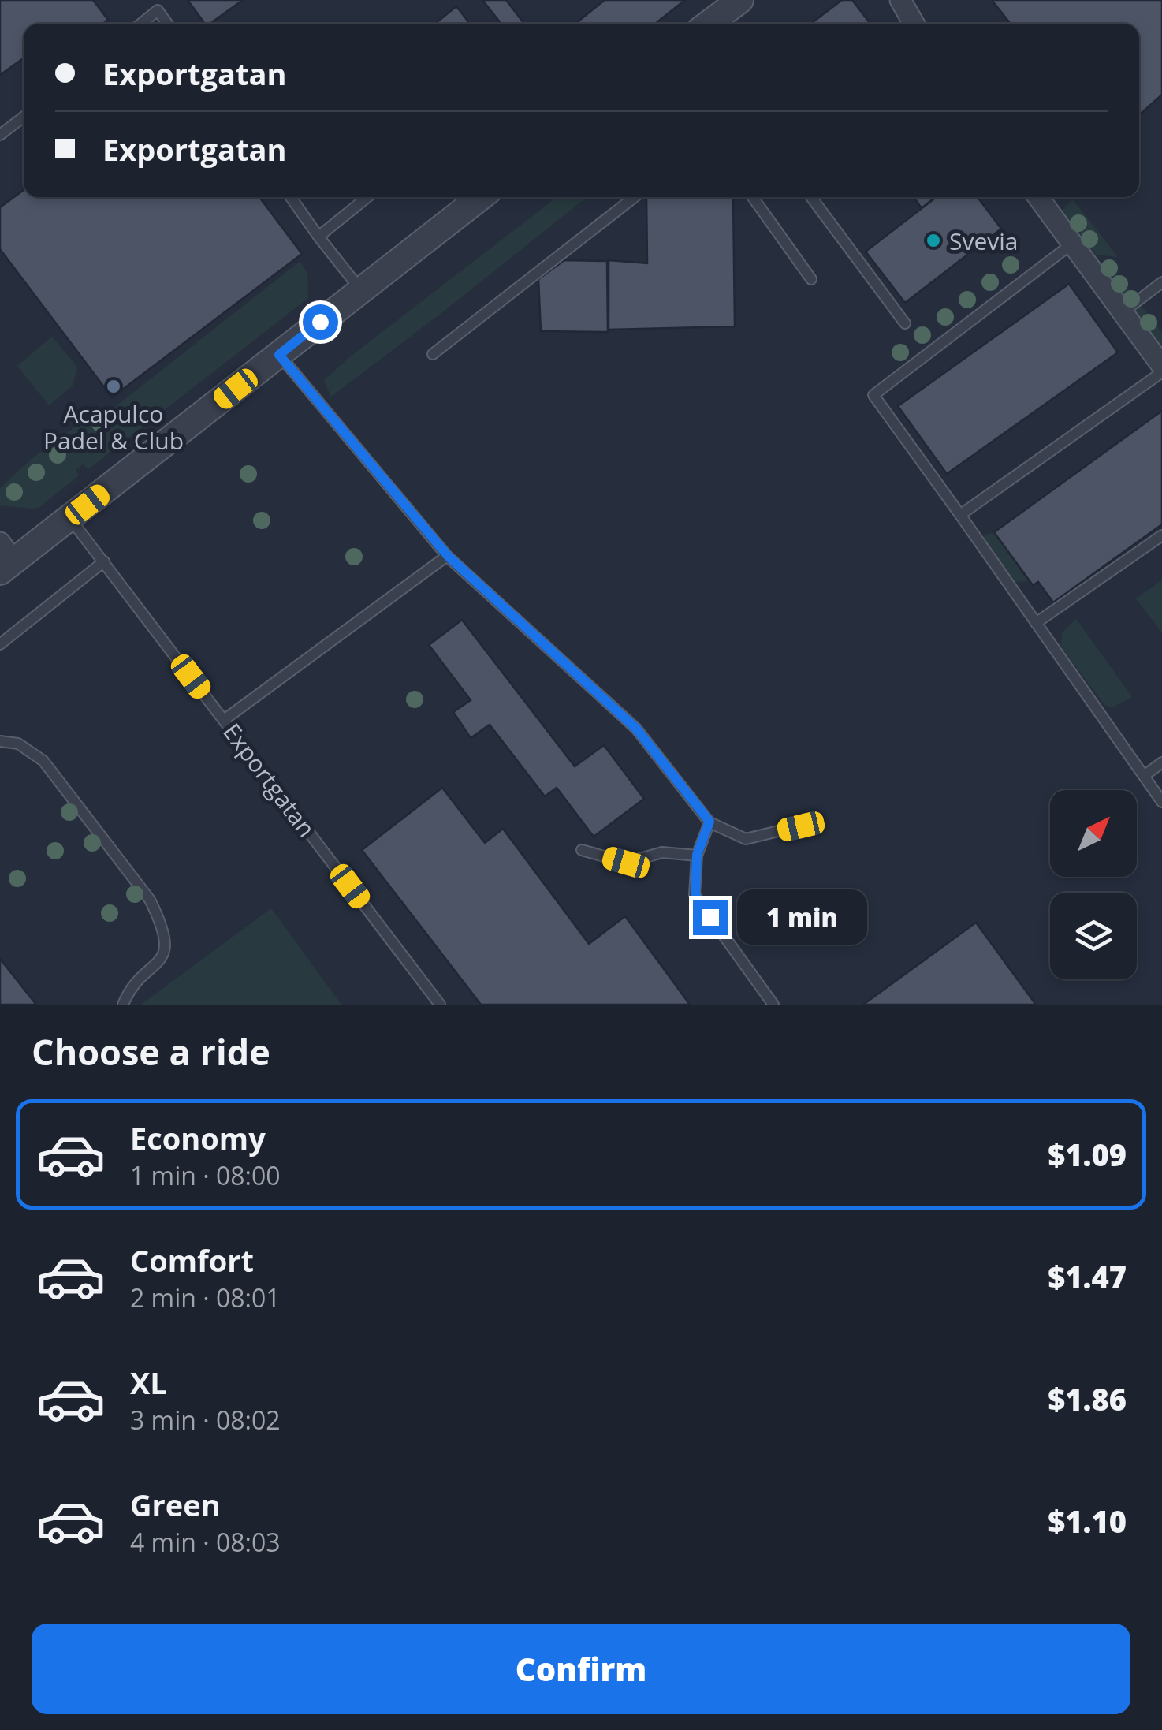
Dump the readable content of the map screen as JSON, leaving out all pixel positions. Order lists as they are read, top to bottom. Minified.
{"streets":{"lane":["Exportgatan"]},"places":["Svevia","Acapulco Padel & Club"],"north":"top right","page":{"banner":["Exportgatan","Exportgatan"],"bubble":"1 min","heading":"Choose a ride","list":[{"name":"Economy","note":"1 min · 08:00","value":"$1.09"},{"name":"Comfort","note":"2 min · 08:01","value":"$1.47"},{"name":"XL","note":"3 min · 08:02","value":"$1.86"},{"name":"Green","note":"4 min · 08:03","value":"$1.10"}],"buttons":"Confirm"}}
